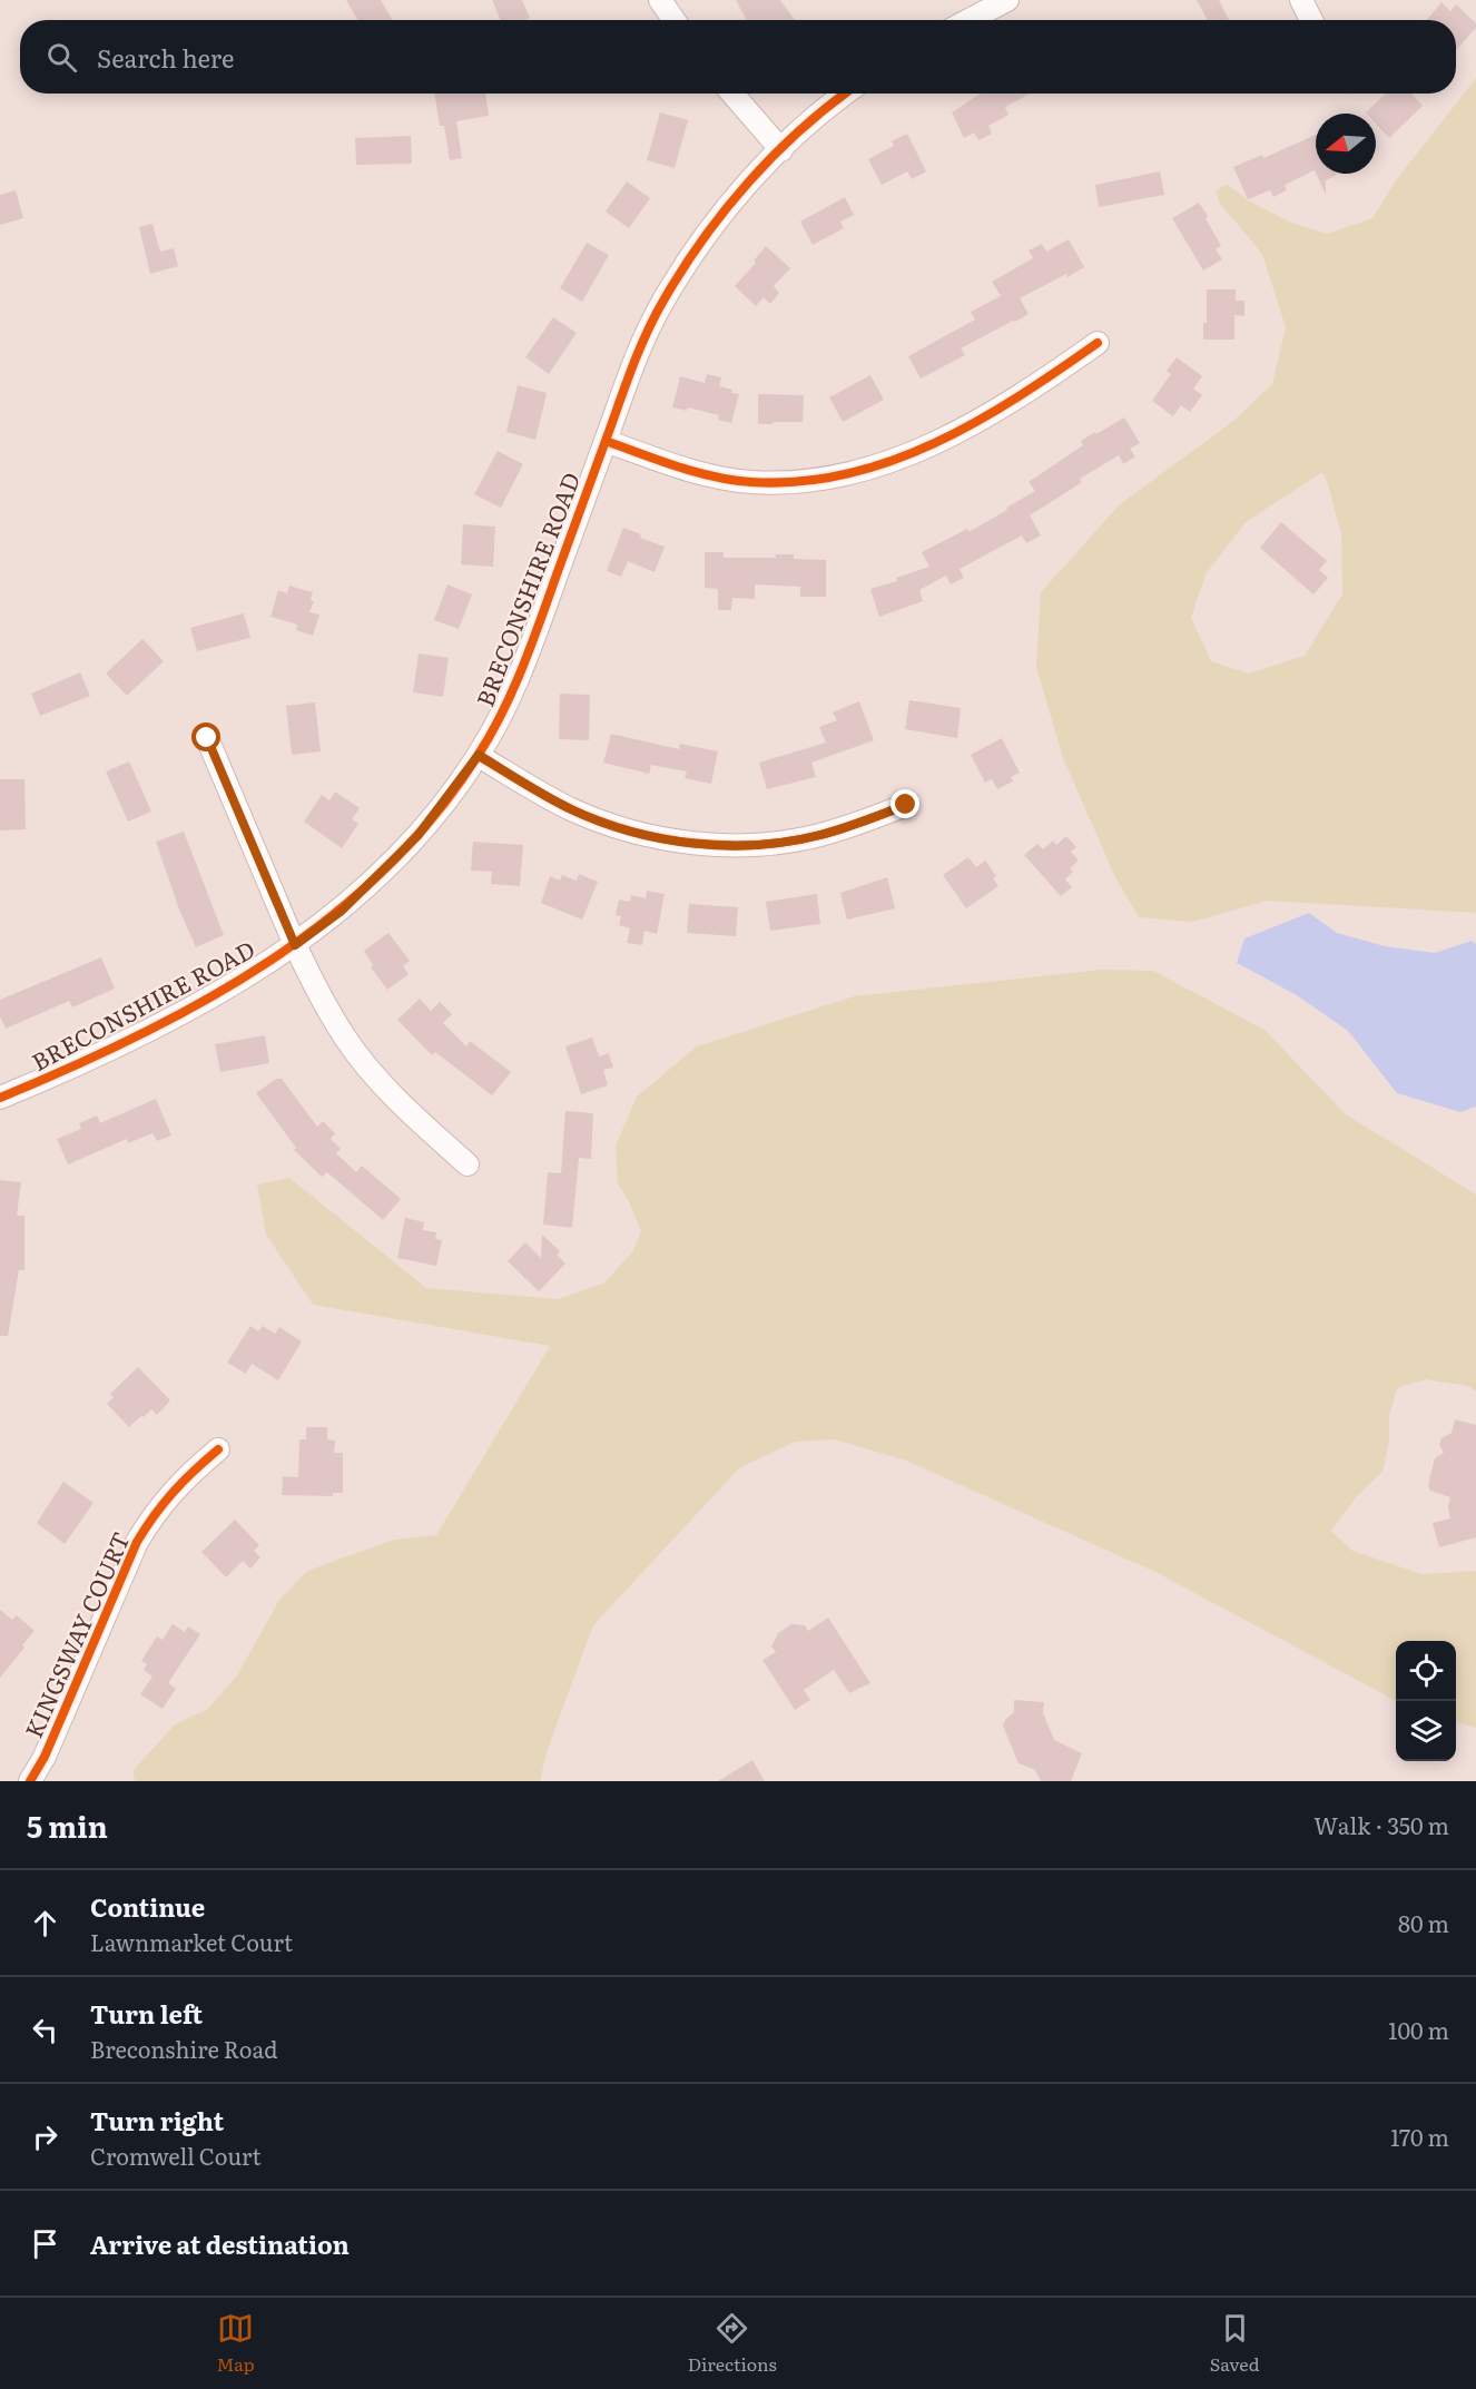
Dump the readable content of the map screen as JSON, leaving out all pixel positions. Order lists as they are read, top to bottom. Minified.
{"streets":{"street":["BRECONSHIRE ROAD","KINGSWAY COURT"]},"north":"left","page":{"search":"Search here","heading":["5 min","Walk · 350 m"],"list":[["Continue","Lawnmarket Court","80 m"],["Turn left","Breconshire Road","100 m"],["Turn right","Cromwell Court","170 m"],"Arrive at destination"],"nav":["Map","Directions","Saved"]}}
